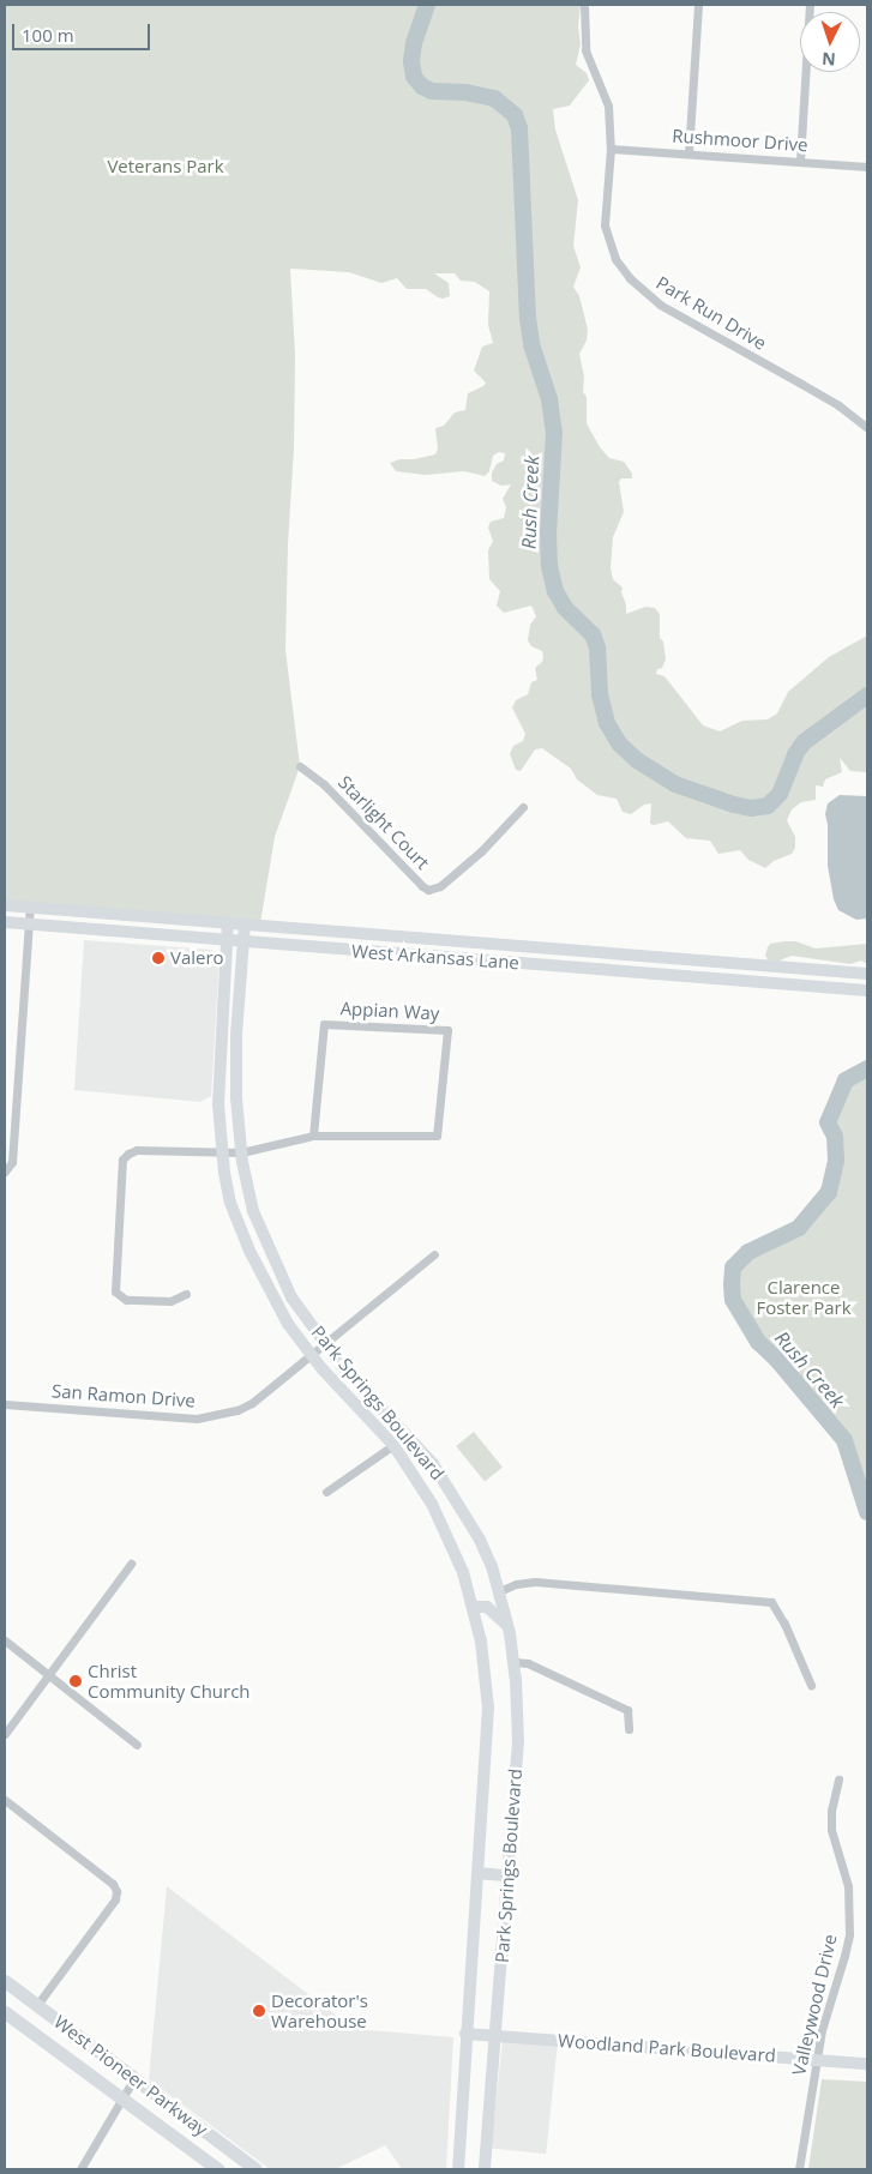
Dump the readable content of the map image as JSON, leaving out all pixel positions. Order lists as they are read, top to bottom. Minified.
{"streets":{"main road":["West Arkansas Lane","Park Springs Boulevard","Woodland Park Boulevard","West Pioneer Parkway"],"street":["Rushmoor Drive","Park Run Drive","Starlight Court","Appian Way","San Ramon Drive","Valleywood Drive"]},"crossings":[["Rushmoor Drive","Park Run Drive"],["West Arkansas Lane","Park Springs Boulevard"],["Appian Way","Park Springs Boulevard"],["San Ramon Drive","Park Springs Boulevard"],["Park Springs Boulevard","Woodland Park Boulevard"],["Valleywood Drive","Woodland Park Boulevard"]],"water":["Rush Creek"],"parks":["Veterans Park","Clarence Foster Park"],"places":["Valero","Christ Community Church","Decorator's Warehouse"],"scale_bar":"100 m","north":"bottom"}
